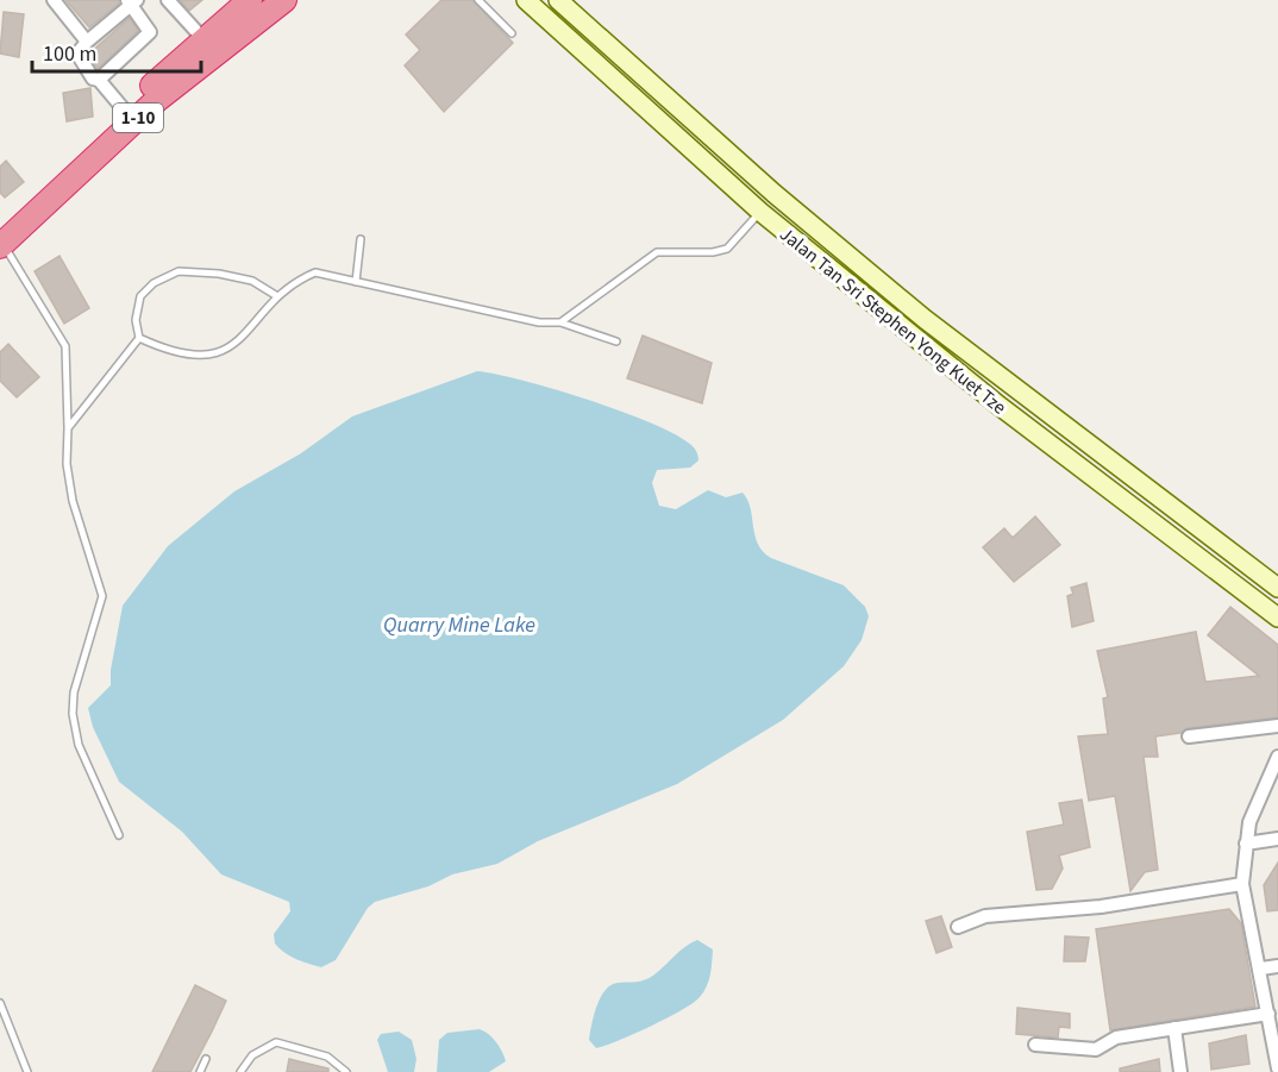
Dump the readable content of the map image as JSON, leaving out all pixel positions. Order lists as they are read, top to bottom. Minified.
{"streets":{"highway":["1-10"],"main road":["Jalan Tan Sri Stephen Yong Kuet Tze"]},"water":["Quarry Mine Lake"],"scale_bar":"100 m"}
